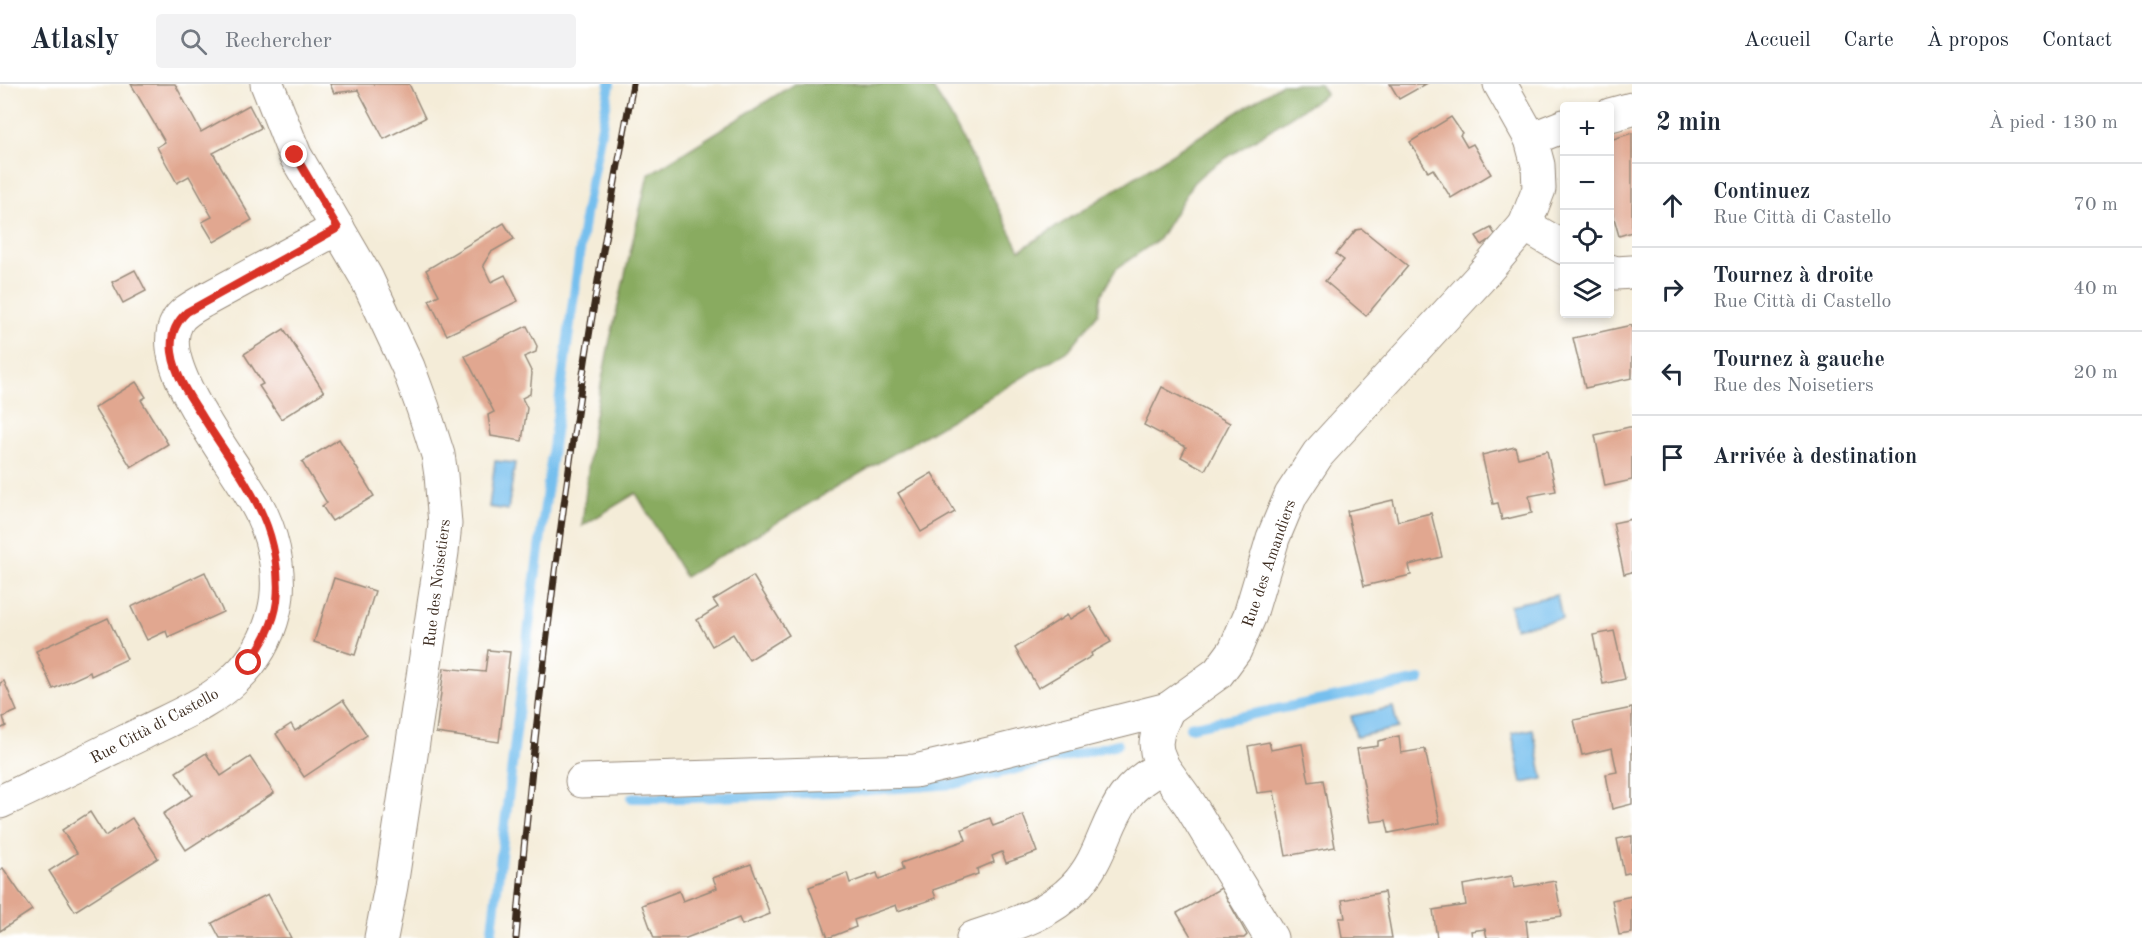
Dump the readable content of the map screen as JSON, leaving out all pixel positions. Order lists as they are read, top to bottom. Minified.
{"streets":{"street":["Rue des Amandiers","Rue des Noisetiers","Rue Città di Castello"]},"crossings":[["Rue des Noisetiers","Rue Città di Castello"]],"page":{"header":"Atlasly","search":"Rechercher","nav":["Accueil","Carte","À propos","Contact"],"heading":["2 min","À pied · 130 m"],"map_buttons":["+","−"],"list":[["Continuez","Rue Città di Castello","70 m"],["Tournez à droite","Rue Città di Castello","40 m"],["Tournez à gauche","Rue des Noisetiers","20 m"],"Arrivée à destination"]}}
